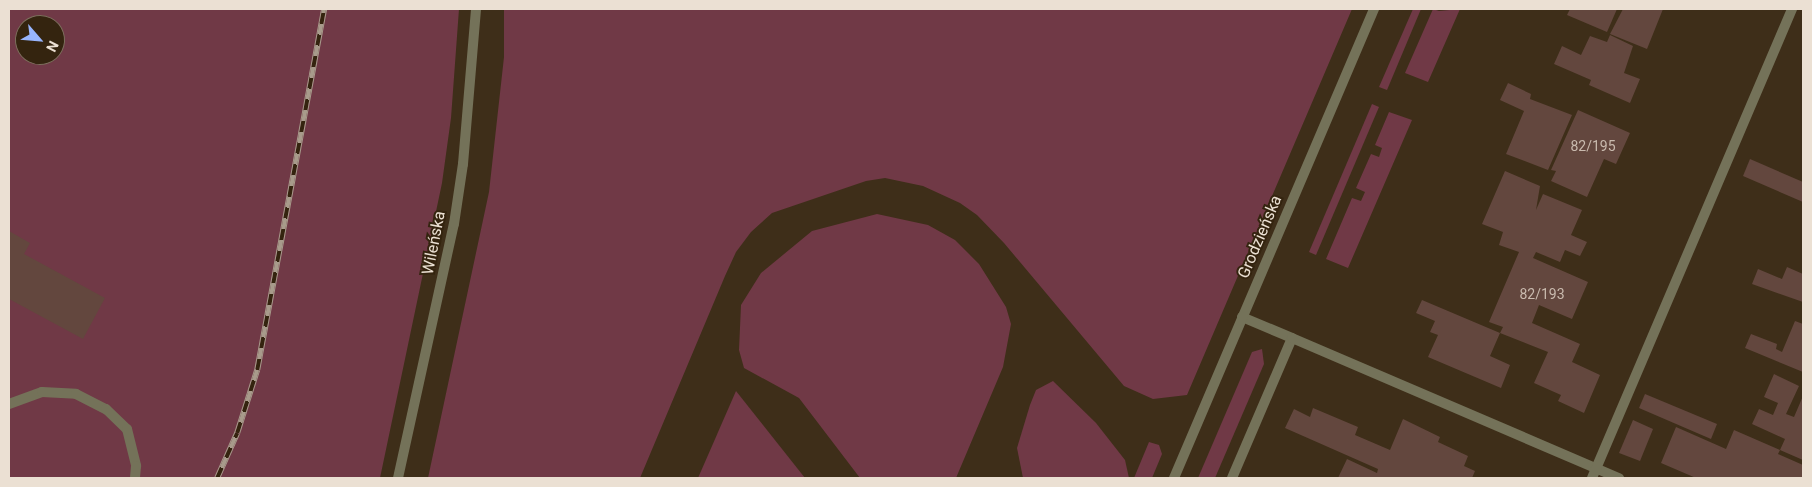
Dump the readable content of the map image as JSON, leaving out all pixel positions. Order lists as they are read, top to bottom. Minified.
{"streets":{"street":["Grodzieńska","Wileńska"]},"house_numbers":["82/195","82/193"],"north":"bottom right"}
